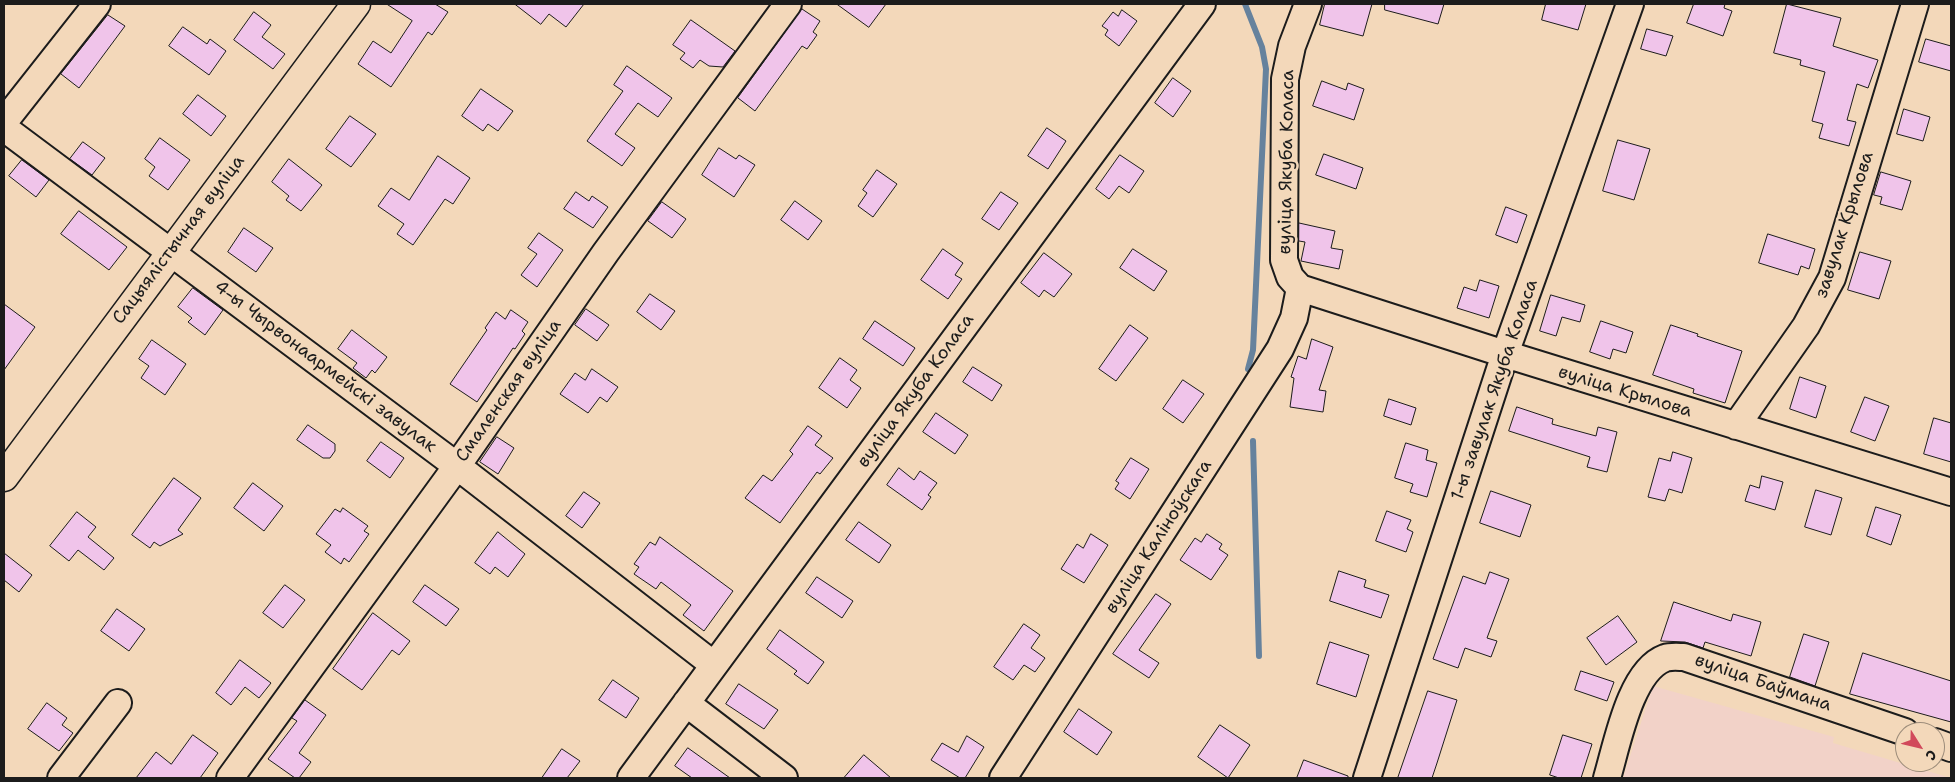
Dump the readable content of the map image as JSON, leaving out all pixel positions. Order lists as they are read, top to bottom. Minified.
{"streets":{"main road":["Сацыялістычная вуліца"],"street":["вуліца Якуба Коласа","завулак Крылова","4-ы Чырвонаармейскі завулак","1-ы завулак Якуба Коласа","Смаленская вуліца","вуліца Крылова","вуліца Каліноўскага","вуліца Баўмана"]},"crossings":[["вуліца Якуба Коласа","4-ы Чырвонаармейскі завулак"],["вуліца Якуба Коласа","вуліца Крылова"],["вуліца Якуба Коласа","вуліца Каліноўскага"],["завулак Крылова","вуліца Крылова"],["Сацыялістычная вуліца","4-ы Чырвонаармейскі завулак"],["4-ы Чырвонаармейскі завулак","Смаленская вуліца"],["1-ы завулак Якуба Коласа","вуліца Крылова"],["вуліца Крылова","вуліца Каліноўскага"]],"north":"bottom right"}
